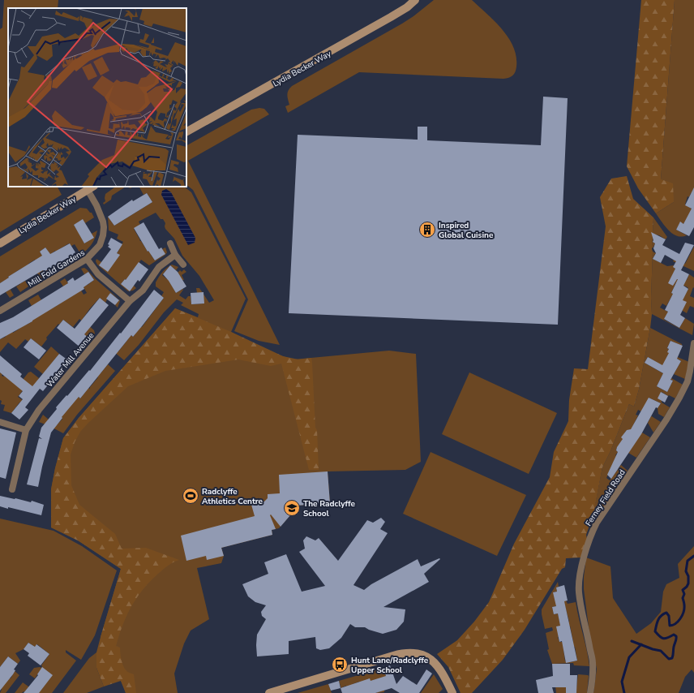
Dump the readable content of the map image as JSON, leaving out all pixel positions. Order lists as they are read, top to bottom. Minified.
{"streets":{"street":["Lydia Becker Way","Mill Fold Gardens","Water Mill Avenue","Ferney Field Road"]},"crossings":[["Lydia Becker Way","Mill Fold Gardens"]],"places":{"building":["Inspired Global Cuisine"],"sports":["Radclyffe Athletics Centre"],"school or university":["The Radclyffe School"],"bus stop":["Hunt Lane/Radclyffe Upper School"]}}
